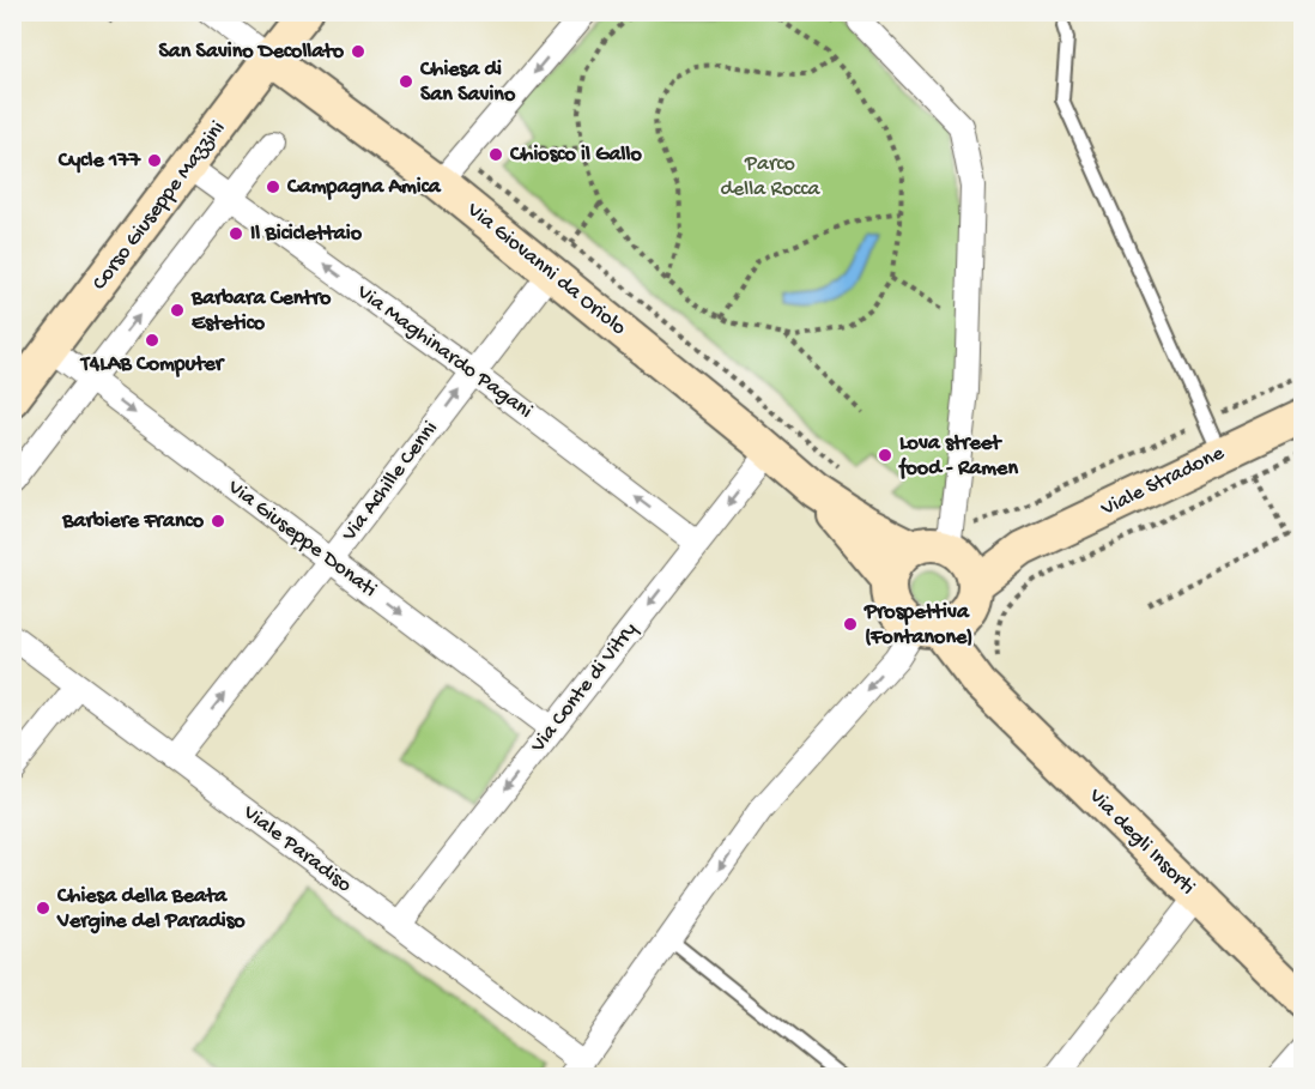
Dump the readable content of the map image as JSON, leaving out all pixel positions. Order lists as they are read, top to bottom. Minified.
{"streets":{"main road":["Corso Giuseppe Mazzini","Via Giovanni da Oriolo","Viale Stradone","Via degli Insorti"],"street":["Via Maghinardo Pagani","Via Achille Cenni","Via Giuseppe Donati","Via Conte di Vitry","Viale Paradiso"]},"crossings":[["Corso Giuseppe Mazzini","Via Giovanni da Oriolo"],["Corso Giuseppe Mazzini","Via Maghinardo Pagani"],["Corso Giuseppe Mazzini","Via Giuseppe Donati"],["Via Giovanni da Oriolo","Via Achille Cenni"],["Via Giovanni da Oriolo","Viale Stradone"],["Via Giovanni da Oriolo","Via Conte di Vitry"],["Via Giovanni da Oriolo","Via degli Insorti"],["Via Maghinardo Pagani","Via Achille Cenni"],["Via Maghinardo Pagani","Via Conte di Vitry"],["Via Achille Cenni","Via Giuseppe Donati"],["Via Achille Cenni","Viale Paradiso"],["Viale Stradone","Via degli Insorti"],["Via Giuseppe Donati","Via Conte di Vitry"],["Via Conte di Vitry","Viale Paradiso"]],"one_way":["Via Maghinardo Pagani","Via Achille Cenni","Via Giuseppe Donati","Via Conte di Vitry"],"parks":["Parco della Rocca"],"places":["San Savino Decollato","Chiesa di San Savino","Chiosco il Gallo","Cycle 177","Campagna Amica","Il Biciclettaio","Barbara Centro Estetico","T4LAB Computer","Lova street food - Ramen","Barbiere Franco","Prospettiva (Fontanone)","Chiesa della Beata Vergine del Paradiso"]}
